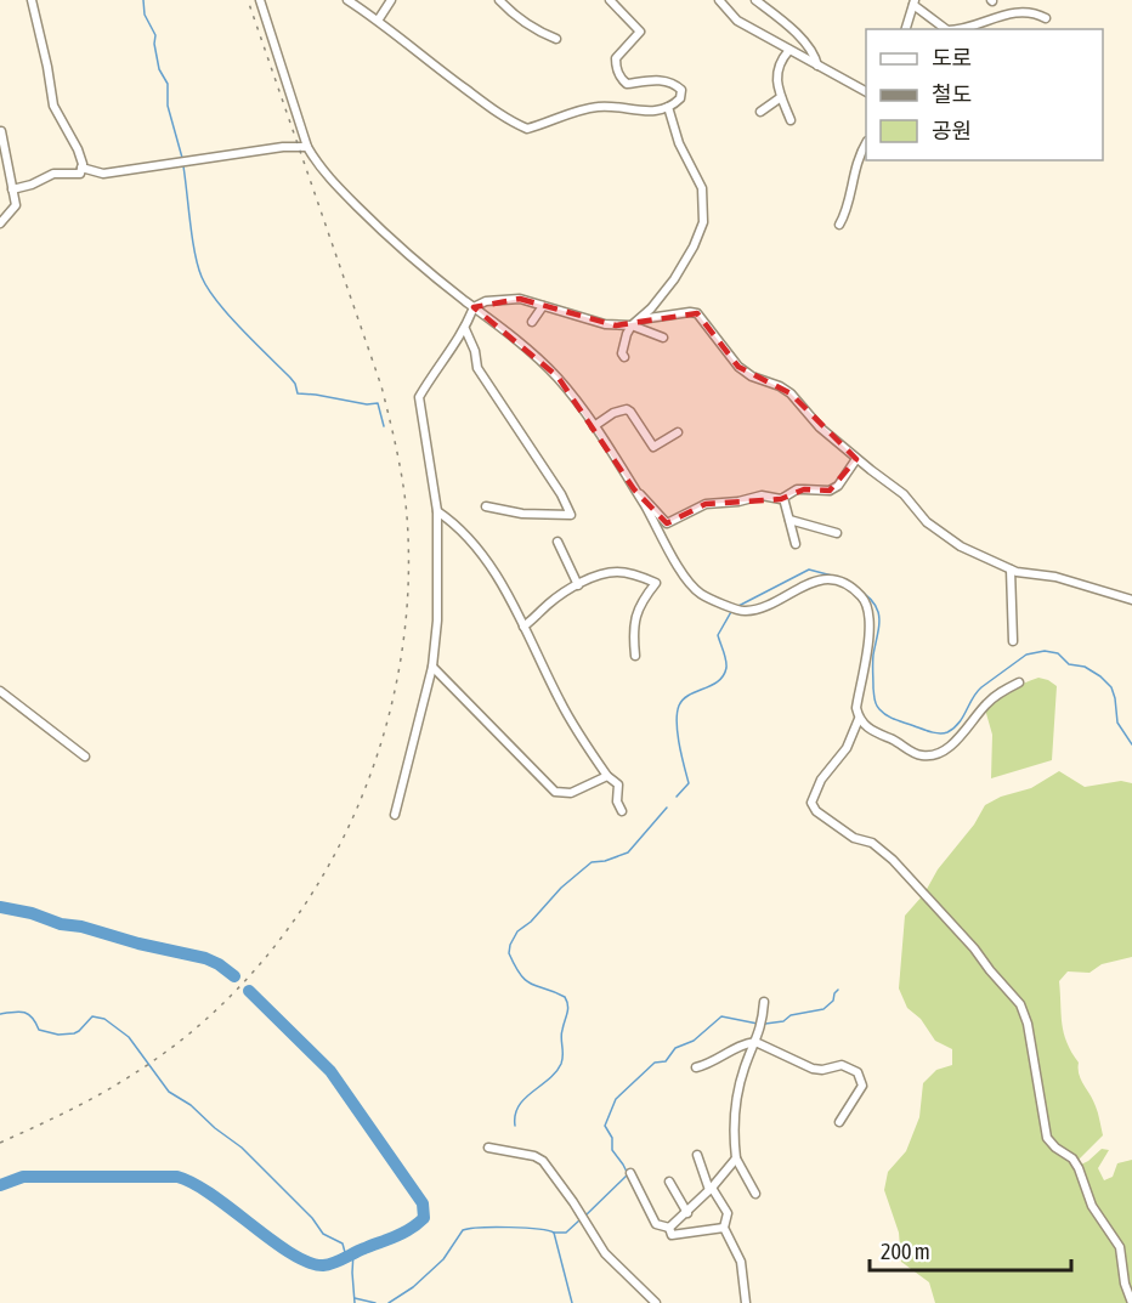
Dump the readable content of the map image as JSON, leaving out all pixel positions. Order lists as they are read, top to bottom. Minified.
{"legend":["도로","철도","공원"],"scale_bar":"200 m"}
